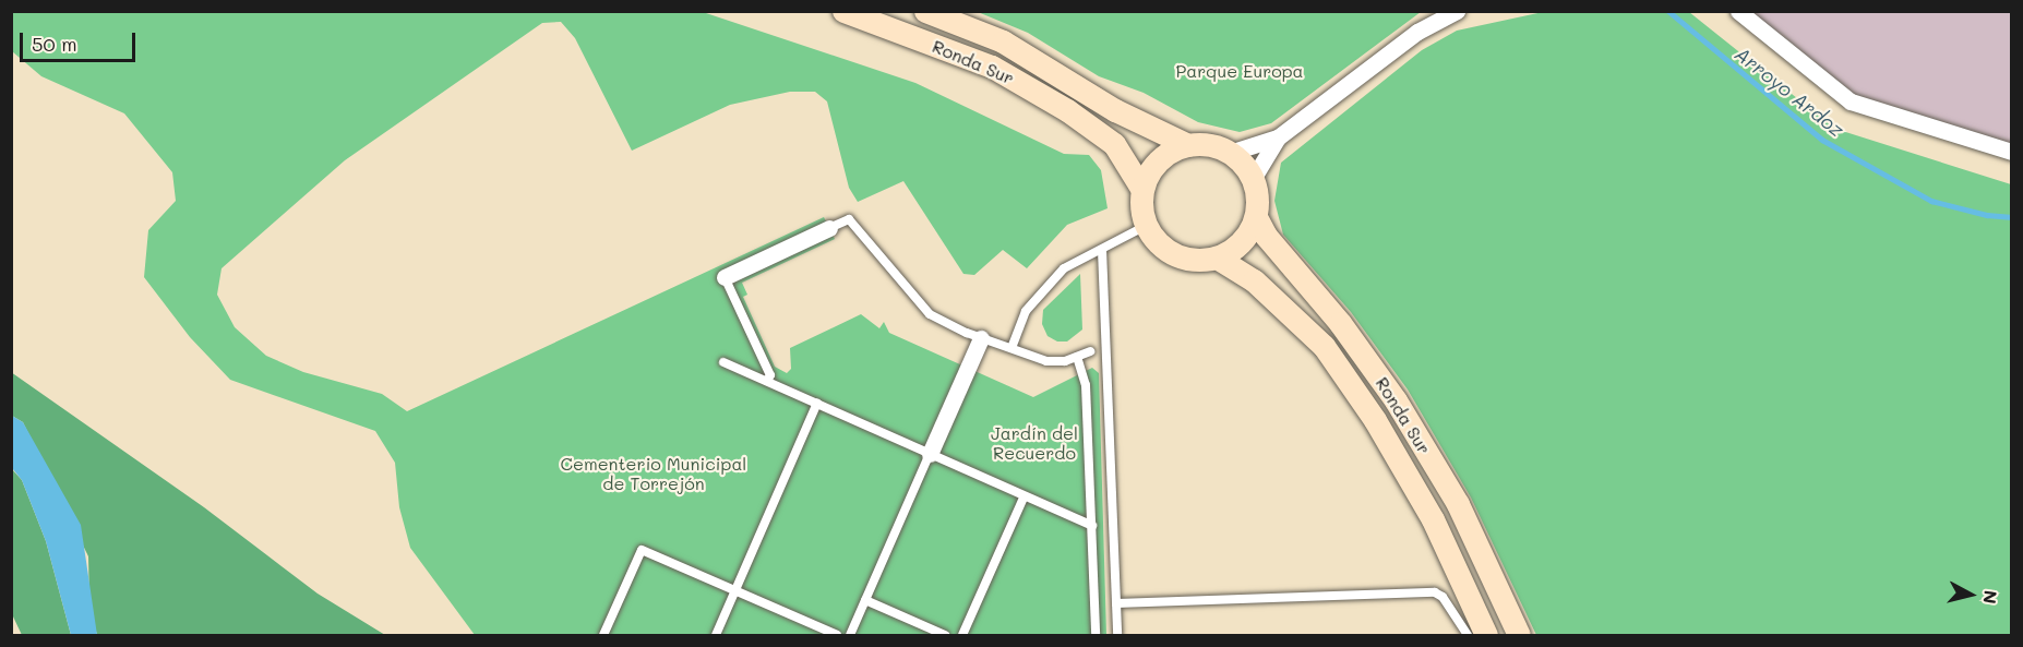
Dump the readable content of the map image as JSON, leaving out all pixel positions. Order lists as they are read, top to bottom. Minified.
{"streets":{"main road":["Ronda Sur"]},"water":["Arroyo Ardoz"],"parks":["Parque Europa","Jardín del Recuerdo","Cementerio Municipal de Torrejón"],"scale_bar":"50 m","north":"right"}
